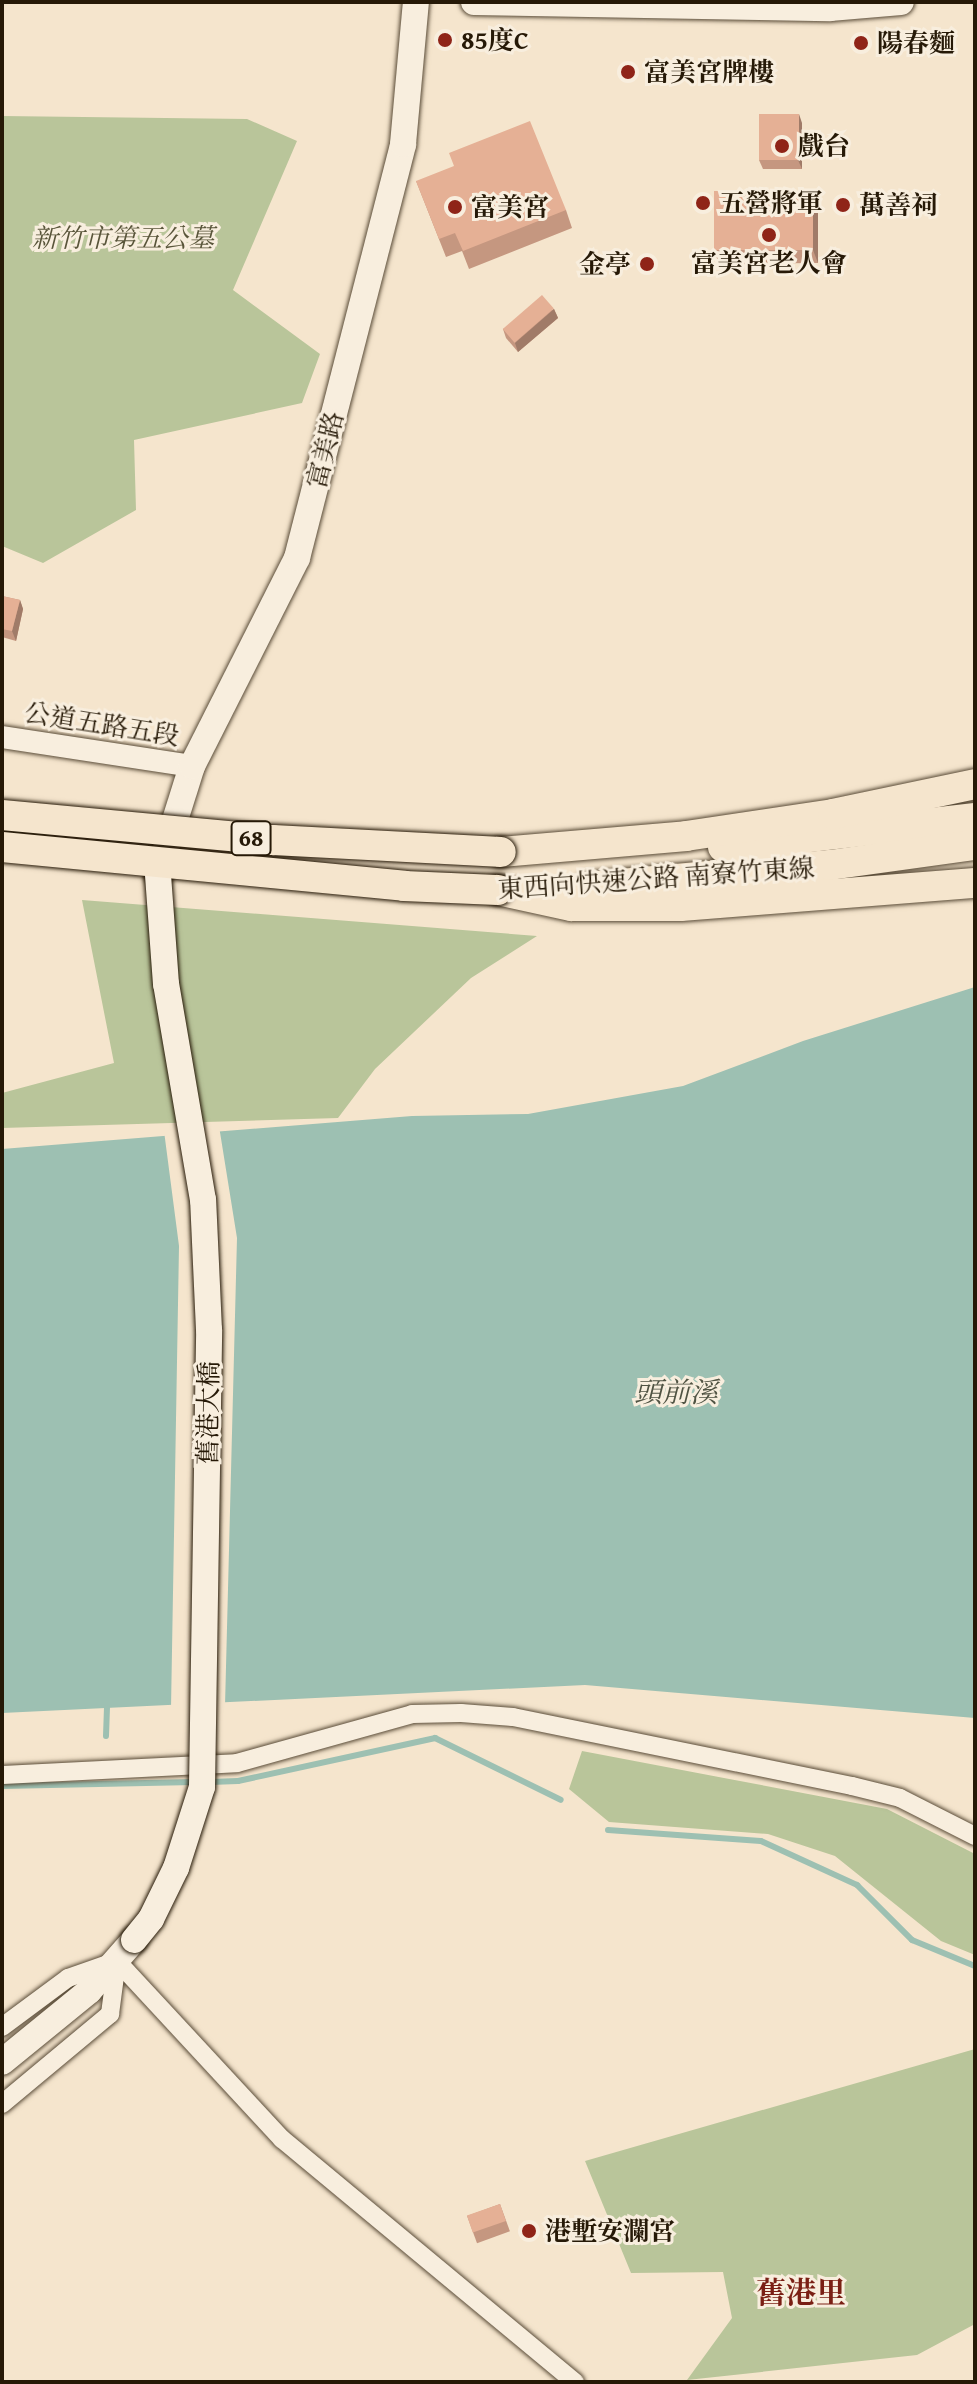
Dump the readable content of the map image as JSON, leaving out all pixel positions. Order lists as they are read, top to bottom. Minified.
{"streets":{"highway":["68","東西向快速公路 南寮竹東線"],"main road":["富美路","舊港大橋"],"street":["公道五路五段"]},"crossings":[["富美路","公道五路五段"],["富美路","舊港大橋"]],"districts":["舊港里"],"water":["頭前溪"],"parks":["新竹市第五公墓"],"places":["85度C","陽春麵","富美宮牌樓","戲台","五營將軍","萬善祠","富美宮","富美宮老人會","金亭","港塹安瀾宮"]}
